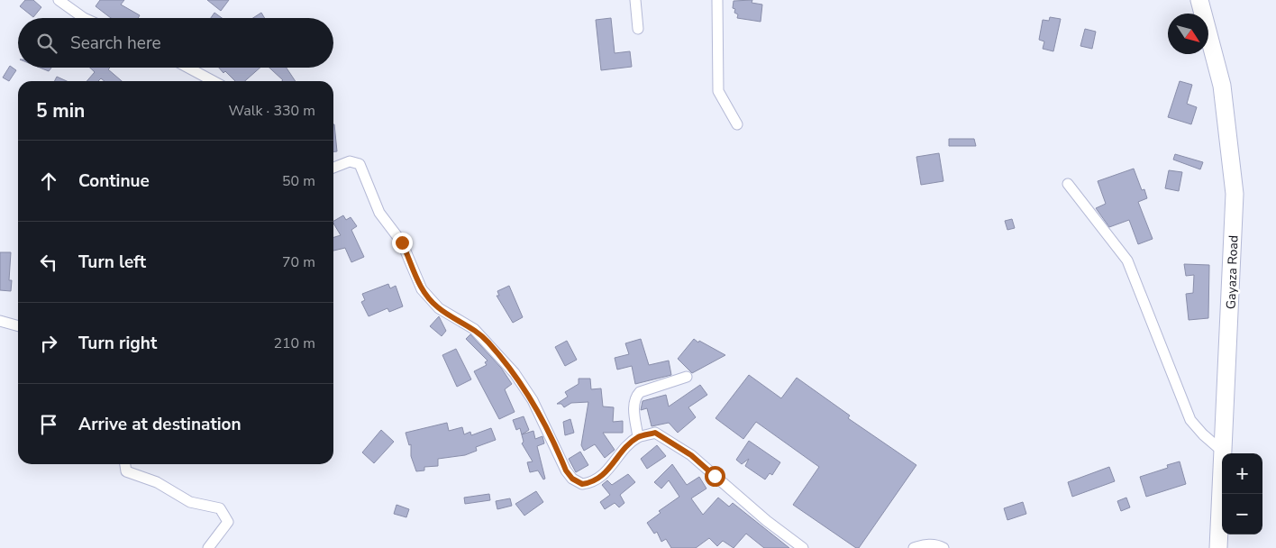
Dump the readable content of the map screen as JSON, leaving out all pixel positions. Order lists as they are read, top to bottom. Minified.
{"streets":{"main road":["Gayaza Road"]},"north":"bottom right","page":{"search":"Search here","heading":["5 min","Walk · 330 m"],"list":[["Continue","50 m"],["Turn left","70 m"],["Turn right","210 m"],"Arrive at destination"],"map_buttons":["+","−"]}}
